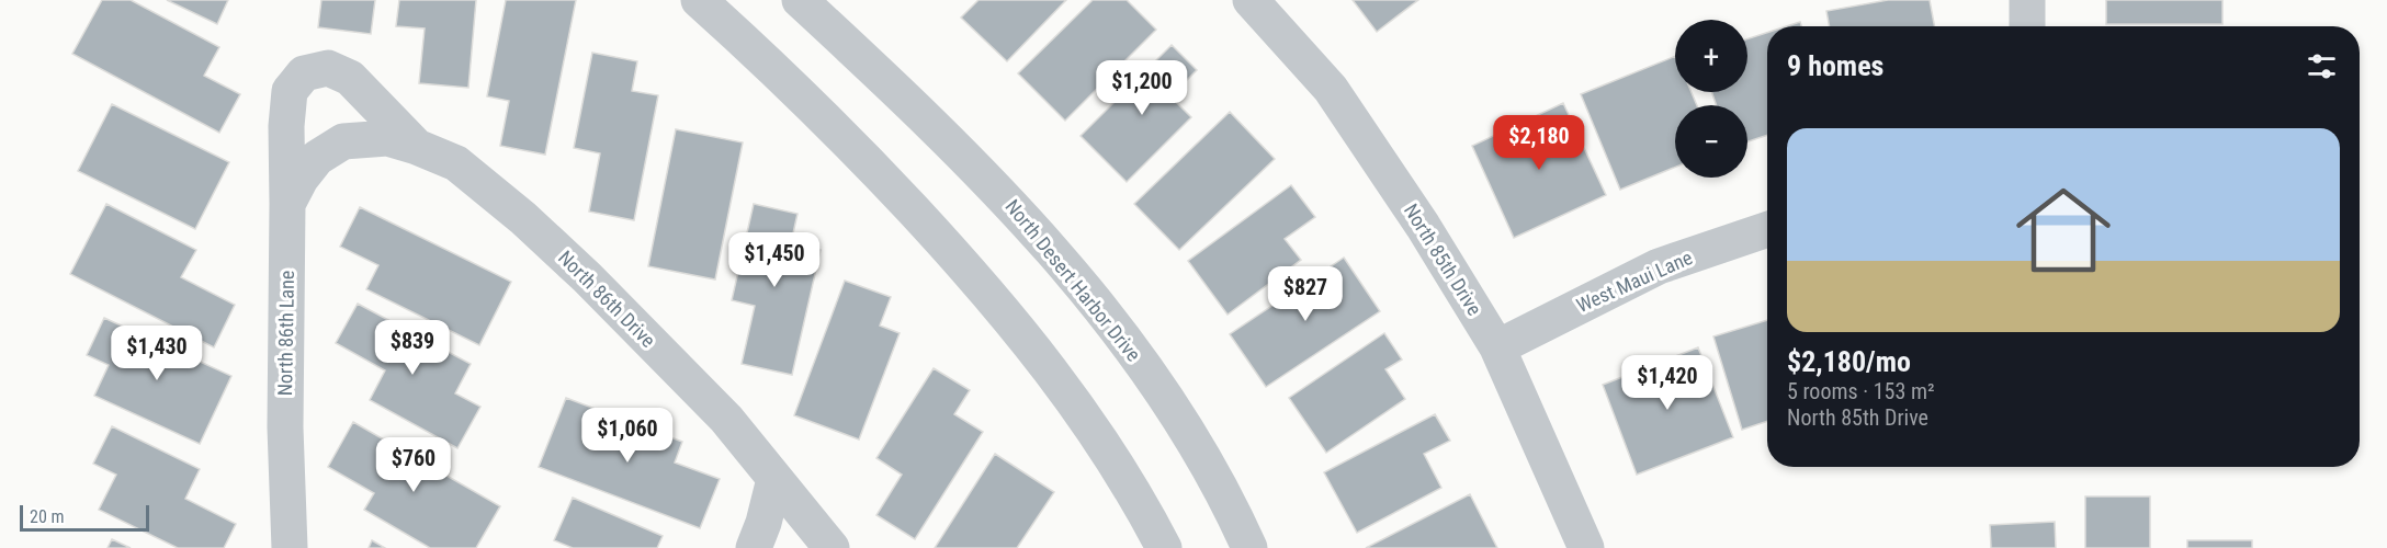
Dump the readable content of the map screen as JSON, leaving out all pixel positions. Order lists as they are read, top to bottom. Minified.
{"streets":{"street":["North 85th Drive","North Desert Harbor Drive","West Maui Lane","North 86th Drive","North 86th Lane"]},"crossings":[["North 85th Drive","West Maui Lane"],["North 86th Drive","North 86th Lane"]],"scale_bar":"20 m","page":{"map_buttons":["+","−"],"heading":"9 homes","price":["$1,200","$2,180","$1,450","$827","$839","$1,430","$1,420","$1,060","$760"],"list":[{"name":"$2,180/mo","note":"5 rooms · 153 m² · North 85th Drive"}],"scale":"20 m"}}
